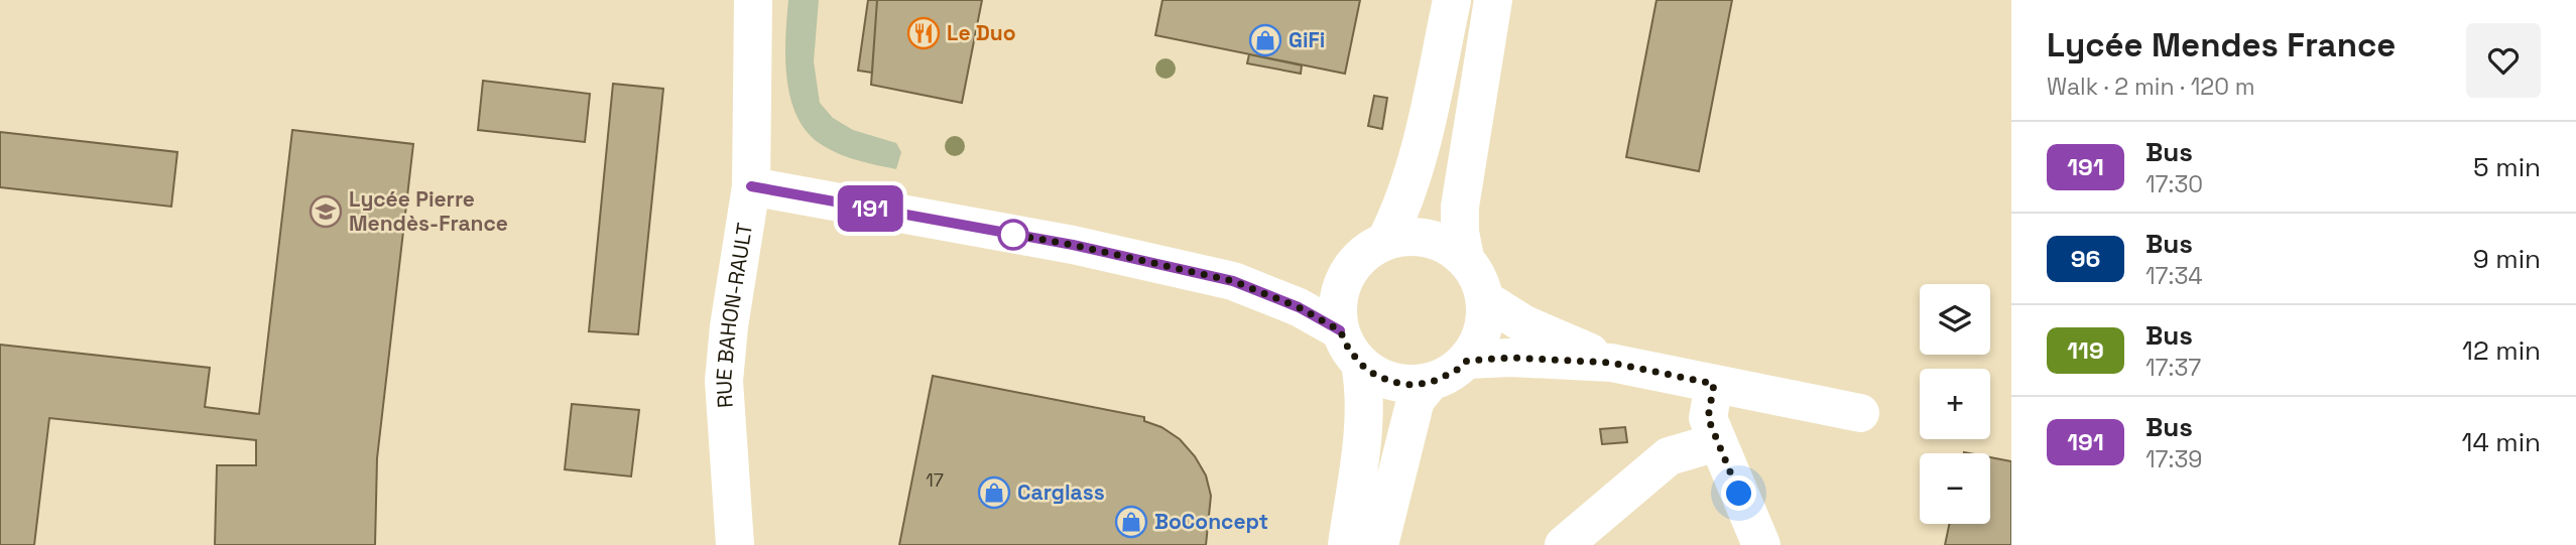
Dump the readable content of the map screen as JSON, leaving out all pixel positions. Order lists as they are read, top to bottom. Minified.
{"streets":{"street":["RUE BAHON-RAULT"]},"places":{"restaurant":["Le Duo"],"shop":["GiFi","Carglass","BoConcept"],"school or university":["Lycée Pierre Mendès-France"]},"lines":["bus line 191"],"house_numbers":["17"],"page":{"on_map":"191","heading":["Lycée Mendes France","Walk · 2 min · 120 m"],"list":[{"mark":"191","name":"Bus","note":"17:30","value":"5 min"},{"mark":"96","name":"Bus","note":"17:34","value":"9 min"},{"mark":"119","name":"Bus","note":"17:37","value":"12 min"},{"mark":"191","name":"Bus","note":"17:39","value":"14 min"}],"map_buttons":["+","−"]}}
